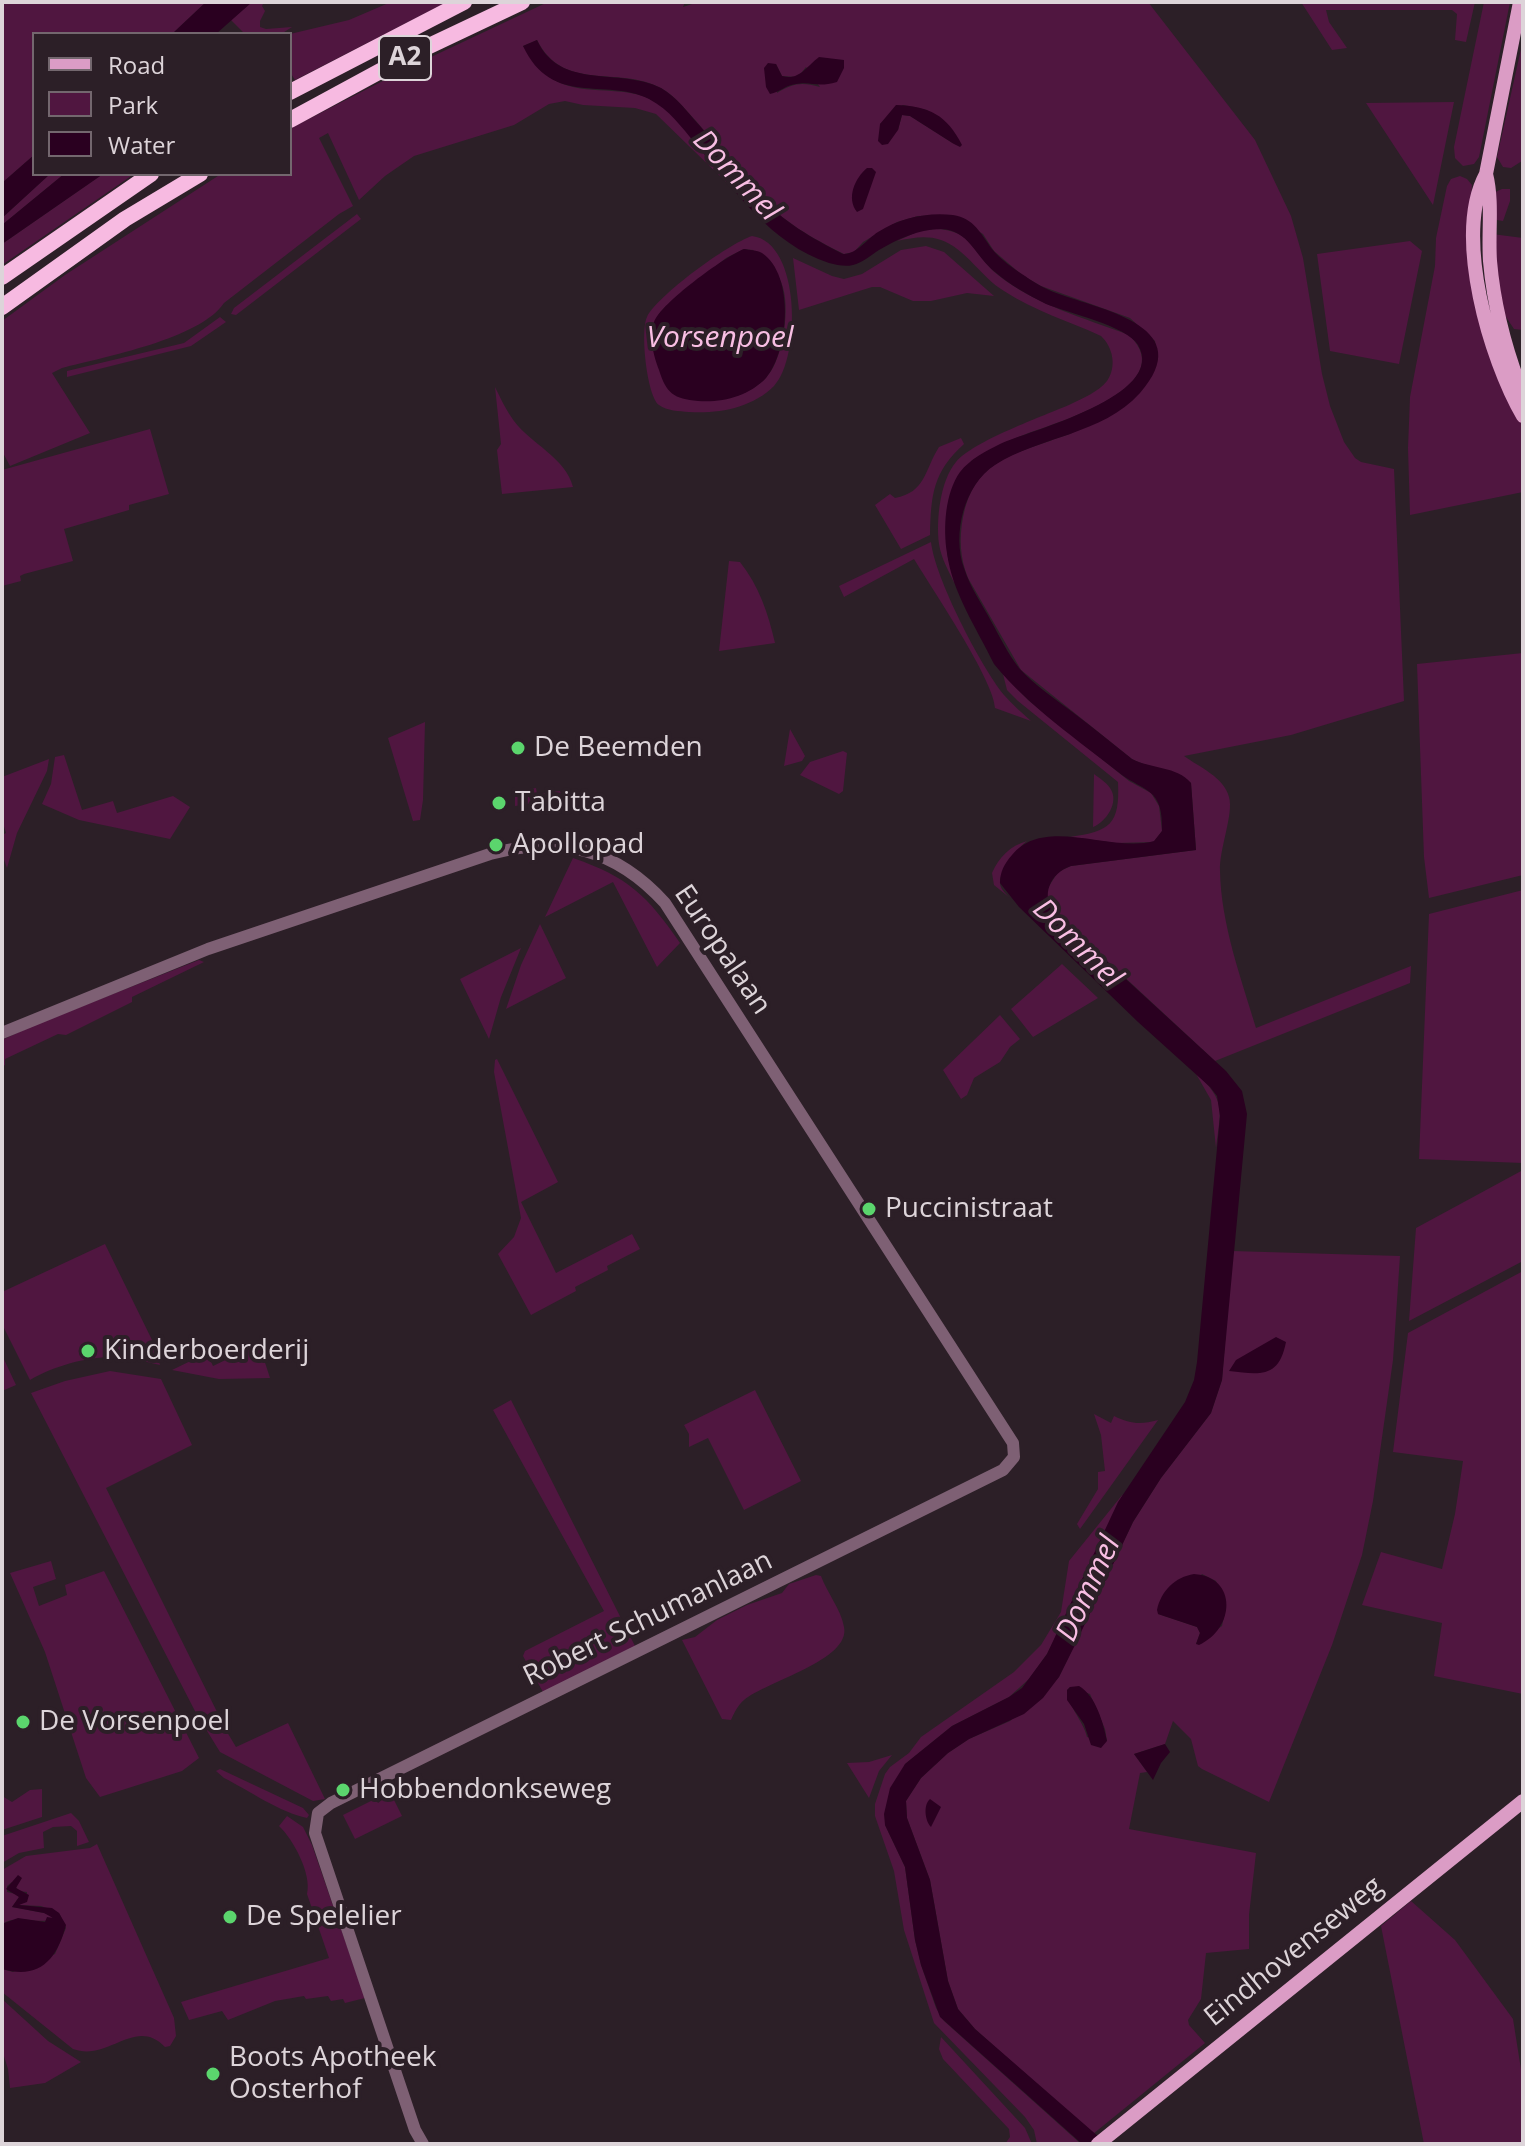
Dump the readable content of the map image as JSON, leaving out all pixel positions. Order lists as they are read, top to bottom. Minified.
{"streets":{"highway":["A2"],"main road":["Eindhovenseweg"],"street":["Europalaan","Robert Schumanlaan"]},"crossings":[["Europalaan","Robert Schumanlaan"]],"water":["Dommel","Vorsenpoel"],"places":["De Beemden","Tabitta","Apollopad","Puccinistraat","Kinderboerderij","De Vorsenpoel","Hobbendonkseweg","De Spelelier","Boots Apotheek Oosterhof"],"legend":["Road","Park","Water"]}
